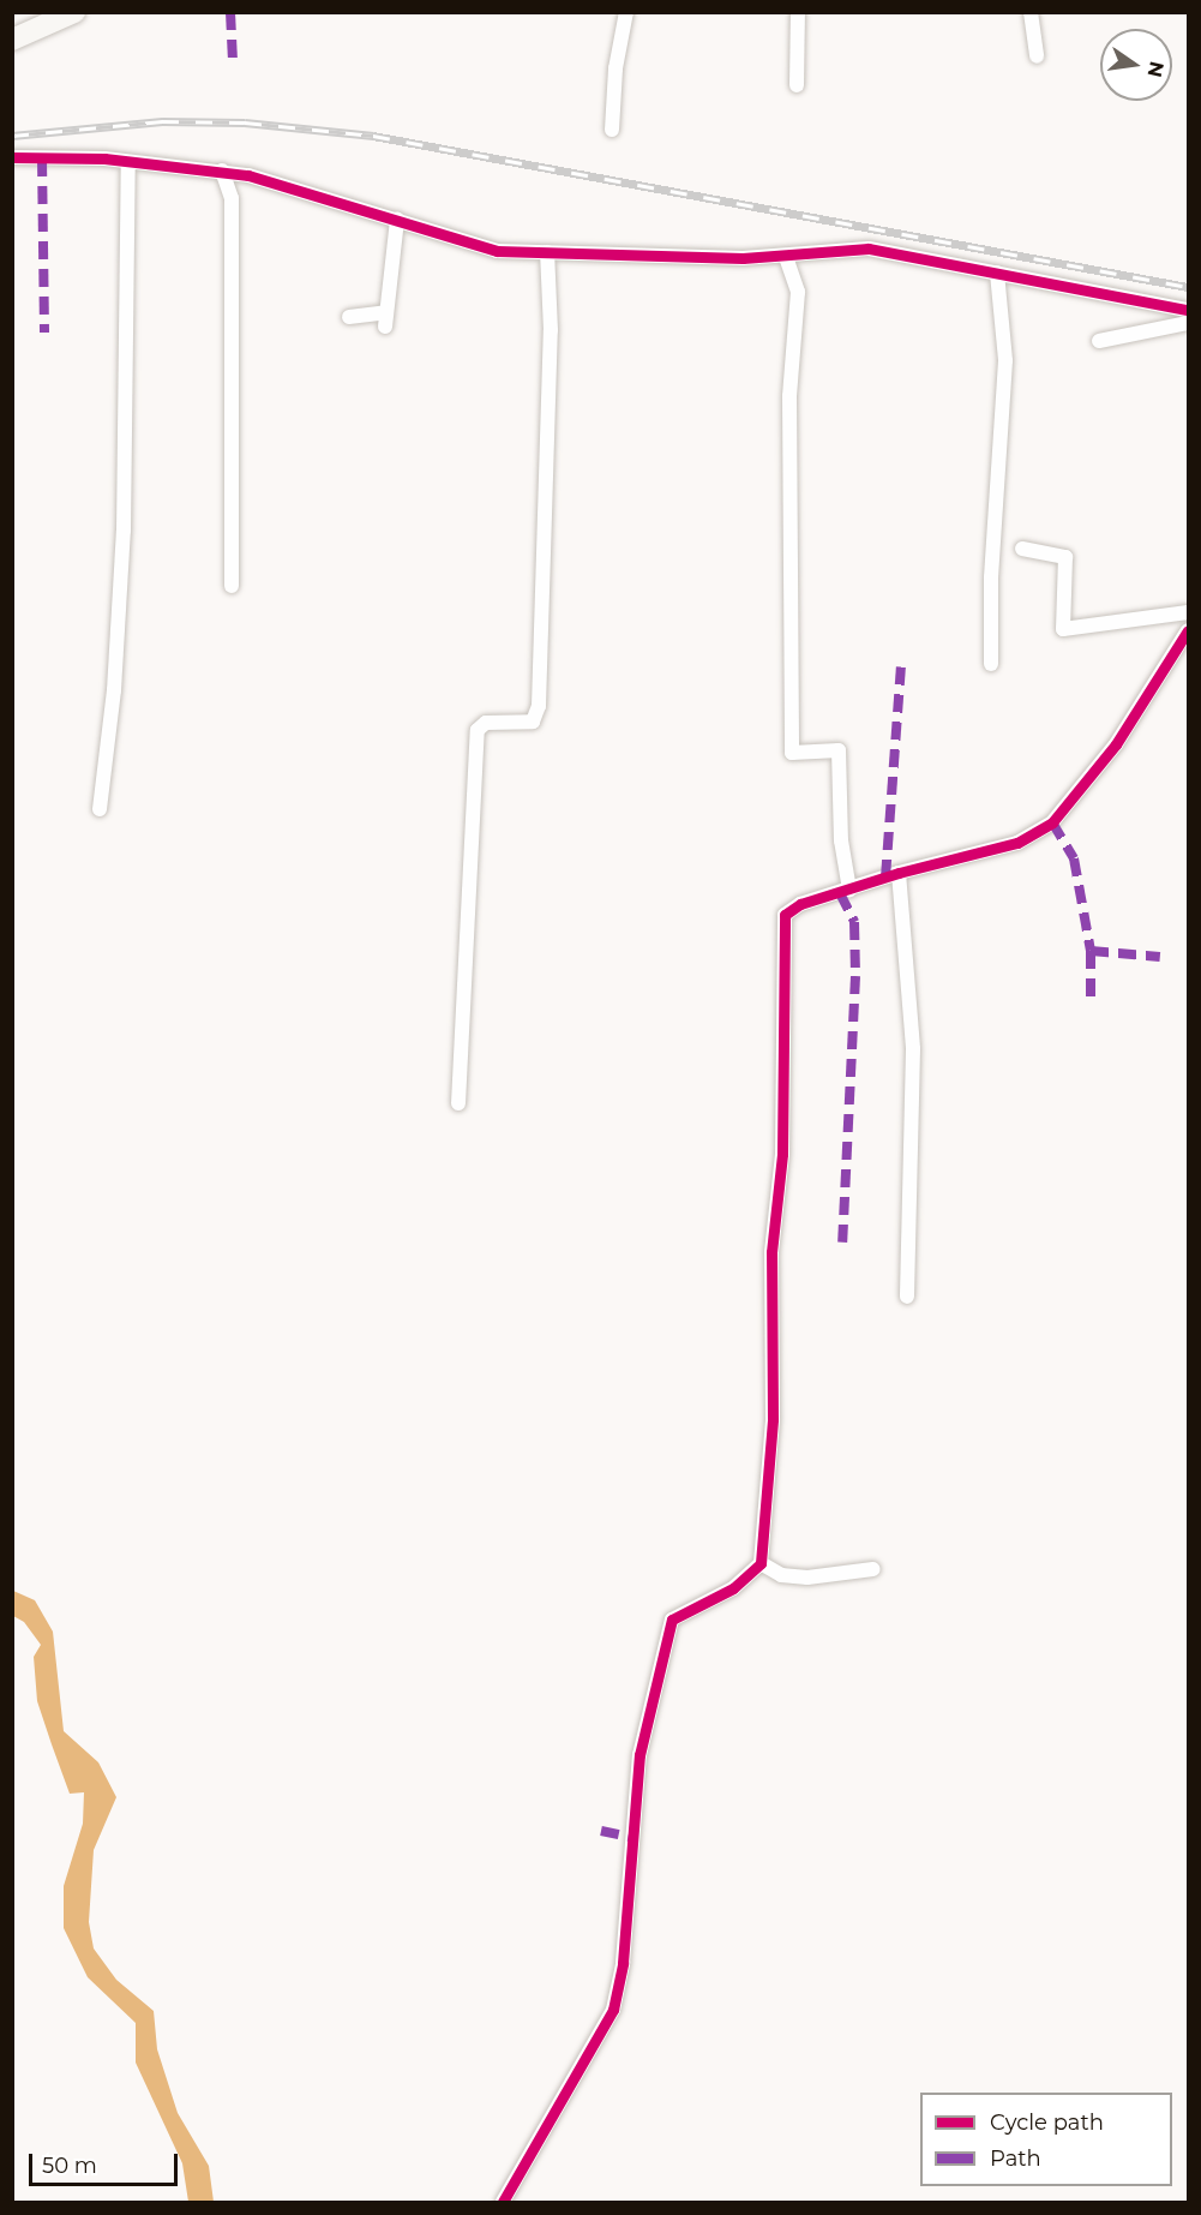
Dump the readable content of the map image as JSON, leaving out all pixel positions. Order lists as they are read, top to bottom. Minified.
{"legend":["Cycle path","Path"],"scale_bar":"50 m","north":"right"}
